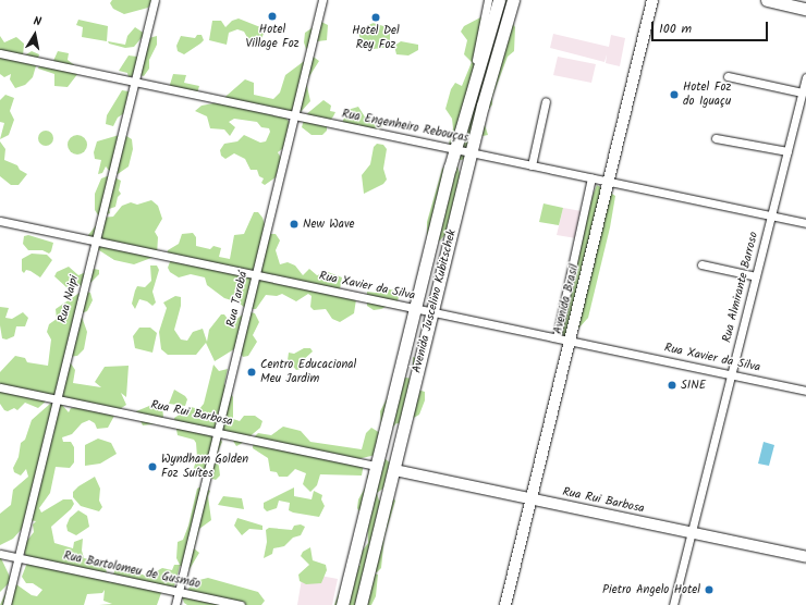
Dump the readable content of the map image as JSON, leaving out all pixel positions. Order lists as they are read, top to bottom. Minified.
{"streets":{"main road":["Avenida Juscelino Kubitschek"],"street":["Rua Engenheiro Rebouças","Rua Xavier da Silva","Rua Almirante Barroso","Rua Naipi","Rua Tarobá","Avenida Brasil","Rua Rui Barbosa","Rua Bartolomeu de Gusmão"]},"crossings":[["Rua Engenheiro Rebouças","Rua Almirante Barroso"],["Rua Engenheiro Rebouças","Rua Naipi"],["Rua Engenheiro Rebouças","Rua Tarobá"],["Rua Engenheiro Rebouças","Avenida Brasil"],["Rua Engenheiro Rebouças","Avenida Juscelino Kubitschek"],["Rua Xavier da Silva","Rua Almirante Barroso"],["Rua Xavier da Silva","Rua Naipi"],["Rua Xavier da Silva","Rua Tarobá"],["Rua Xavier da Silva","Avenida Brasil"],["Rua Xavier da Silva","Avenida Juscelino Kubitschek"],["Rua Almirante Barroso","Rua Rui Barbosa"],["Rua Naipi","Rua Rui Barbosa"],["Rua Naipi","Rua Bartolomeu de Gusmão"],["Rua Tarobá","Rua Rui Barbosa"],["Rua Tarobá","Rua Bartolomeu de Gusmão"],["Avenida Brasil","Rua Rui Barbosa"],["Avenida Juscelino Kubitschek","Rua Rui Barbosa"]],"places":["Hotel Village Foz","Hotel Del Rey Foz","Hotel Foz do Iguaçu","New Wave","Centro Educacional Meu Jardim","SINE","Wyndham Golden Foz Suítes","Pietro Angelo Hotel"],"scale_bar":"100 m","north":"top"}
